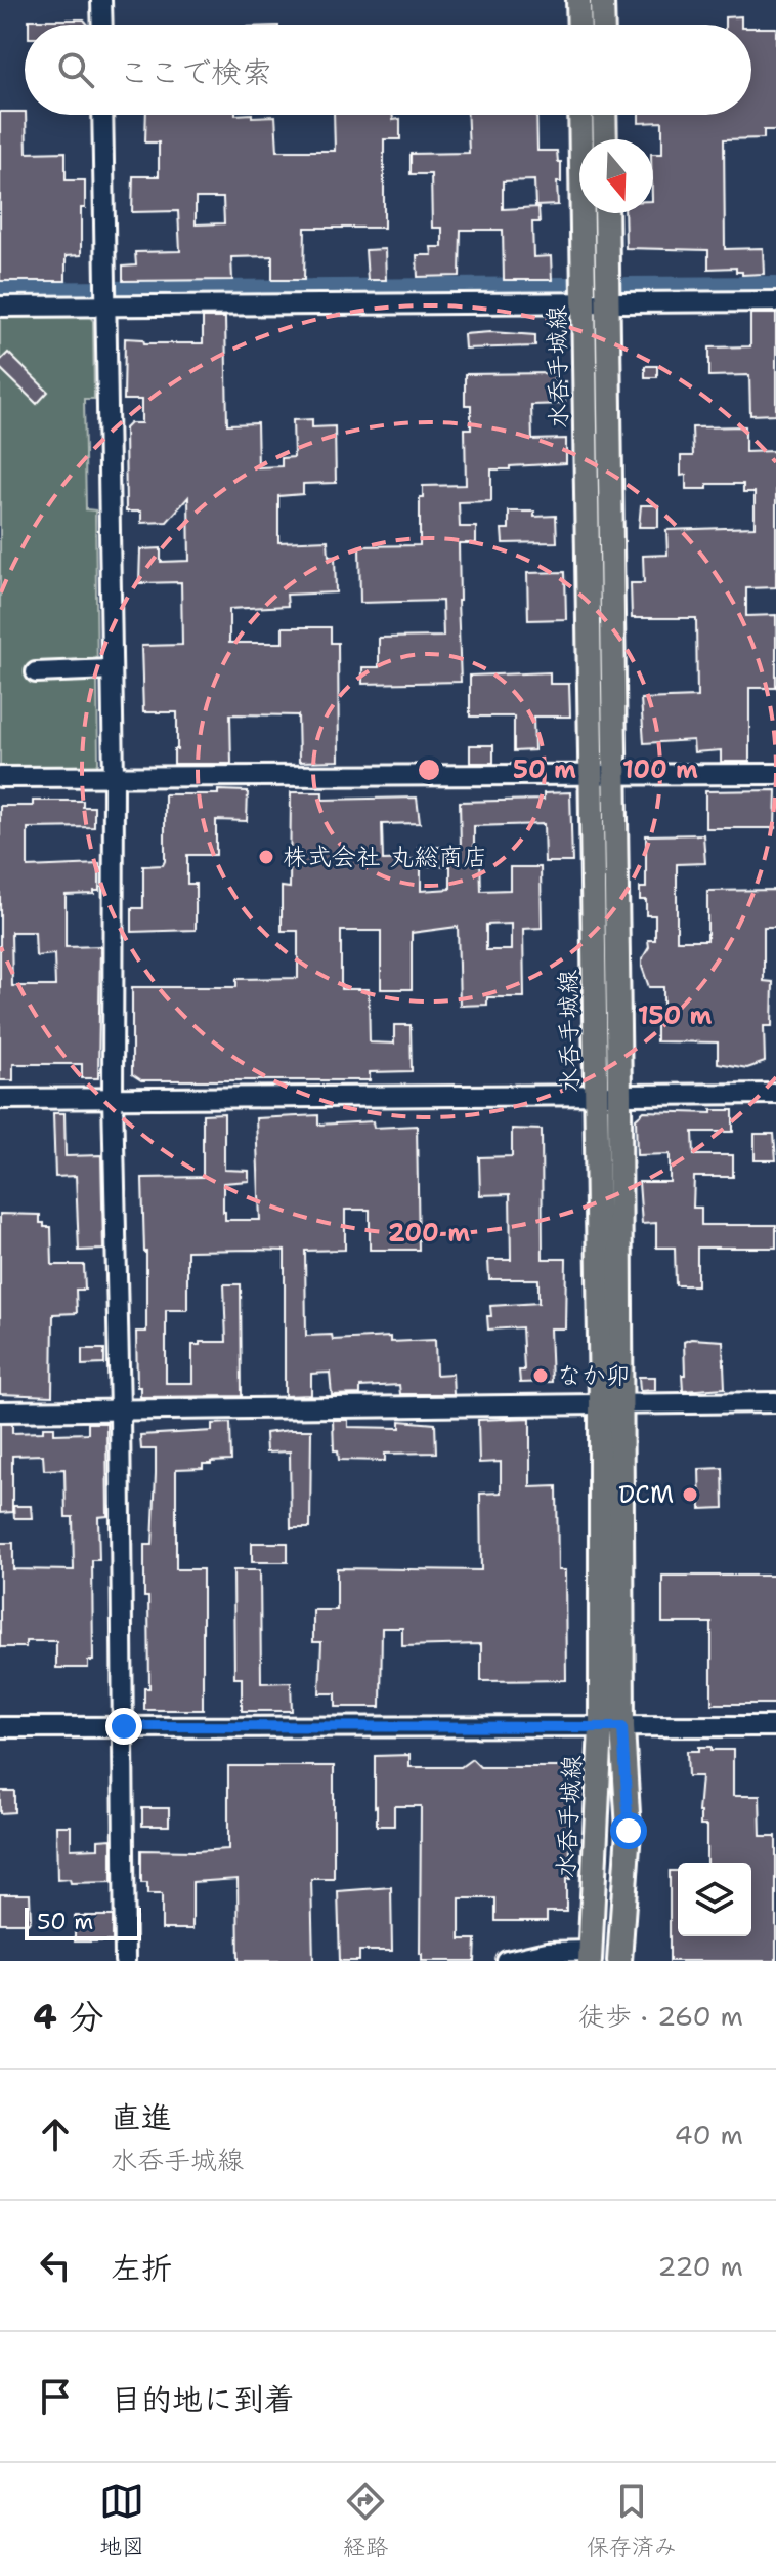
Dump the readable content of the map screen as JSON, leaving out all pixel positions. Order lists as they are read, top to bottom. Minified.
{"streets":{"main road":["水呑手城線"]},"places":["株式会社 丸総商店","なか卯","DCM"],"scale_bar":"50 m","north":"bottom","page":{"search":"ここで検索","scale":"50 m","heading":["4 分","徒歩 · 260 m"],"list":[["直進","水呑手城線","40 m"],["左折","220 m"],"目的地に到着"],"nav":["地図","経路","保存済み"]},"rings":["50 m","100 m","150 m","200 m"]}
